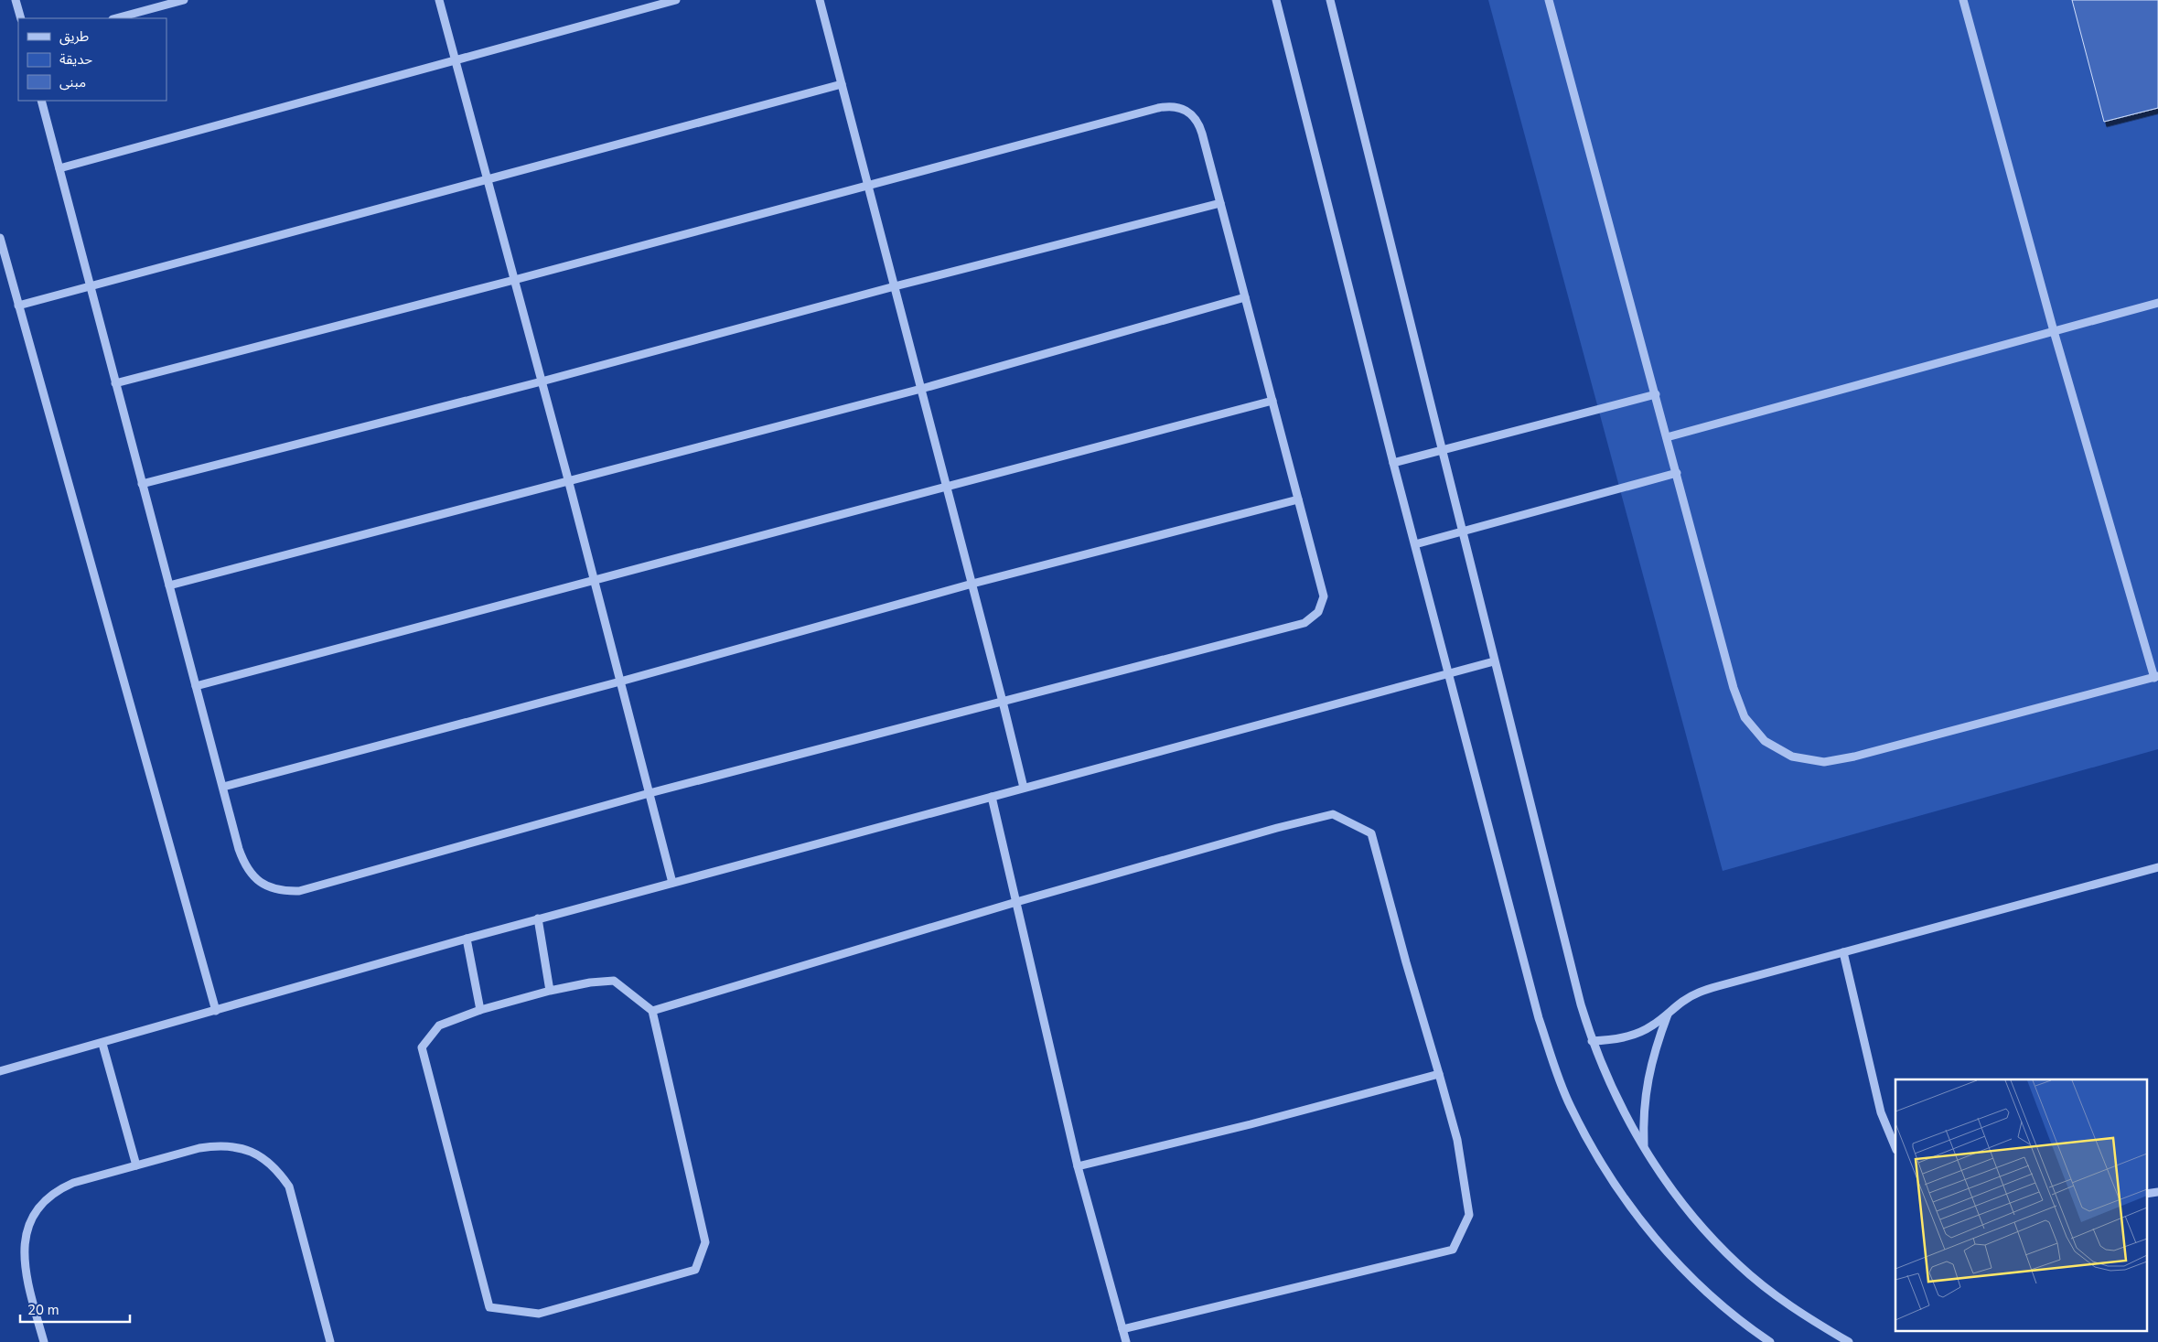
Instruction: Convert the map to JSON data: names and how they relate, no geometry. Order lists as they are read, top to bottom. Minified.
{"legend":["طريق","حديقة","مبنى"],"scale_bar":"20 m"}
